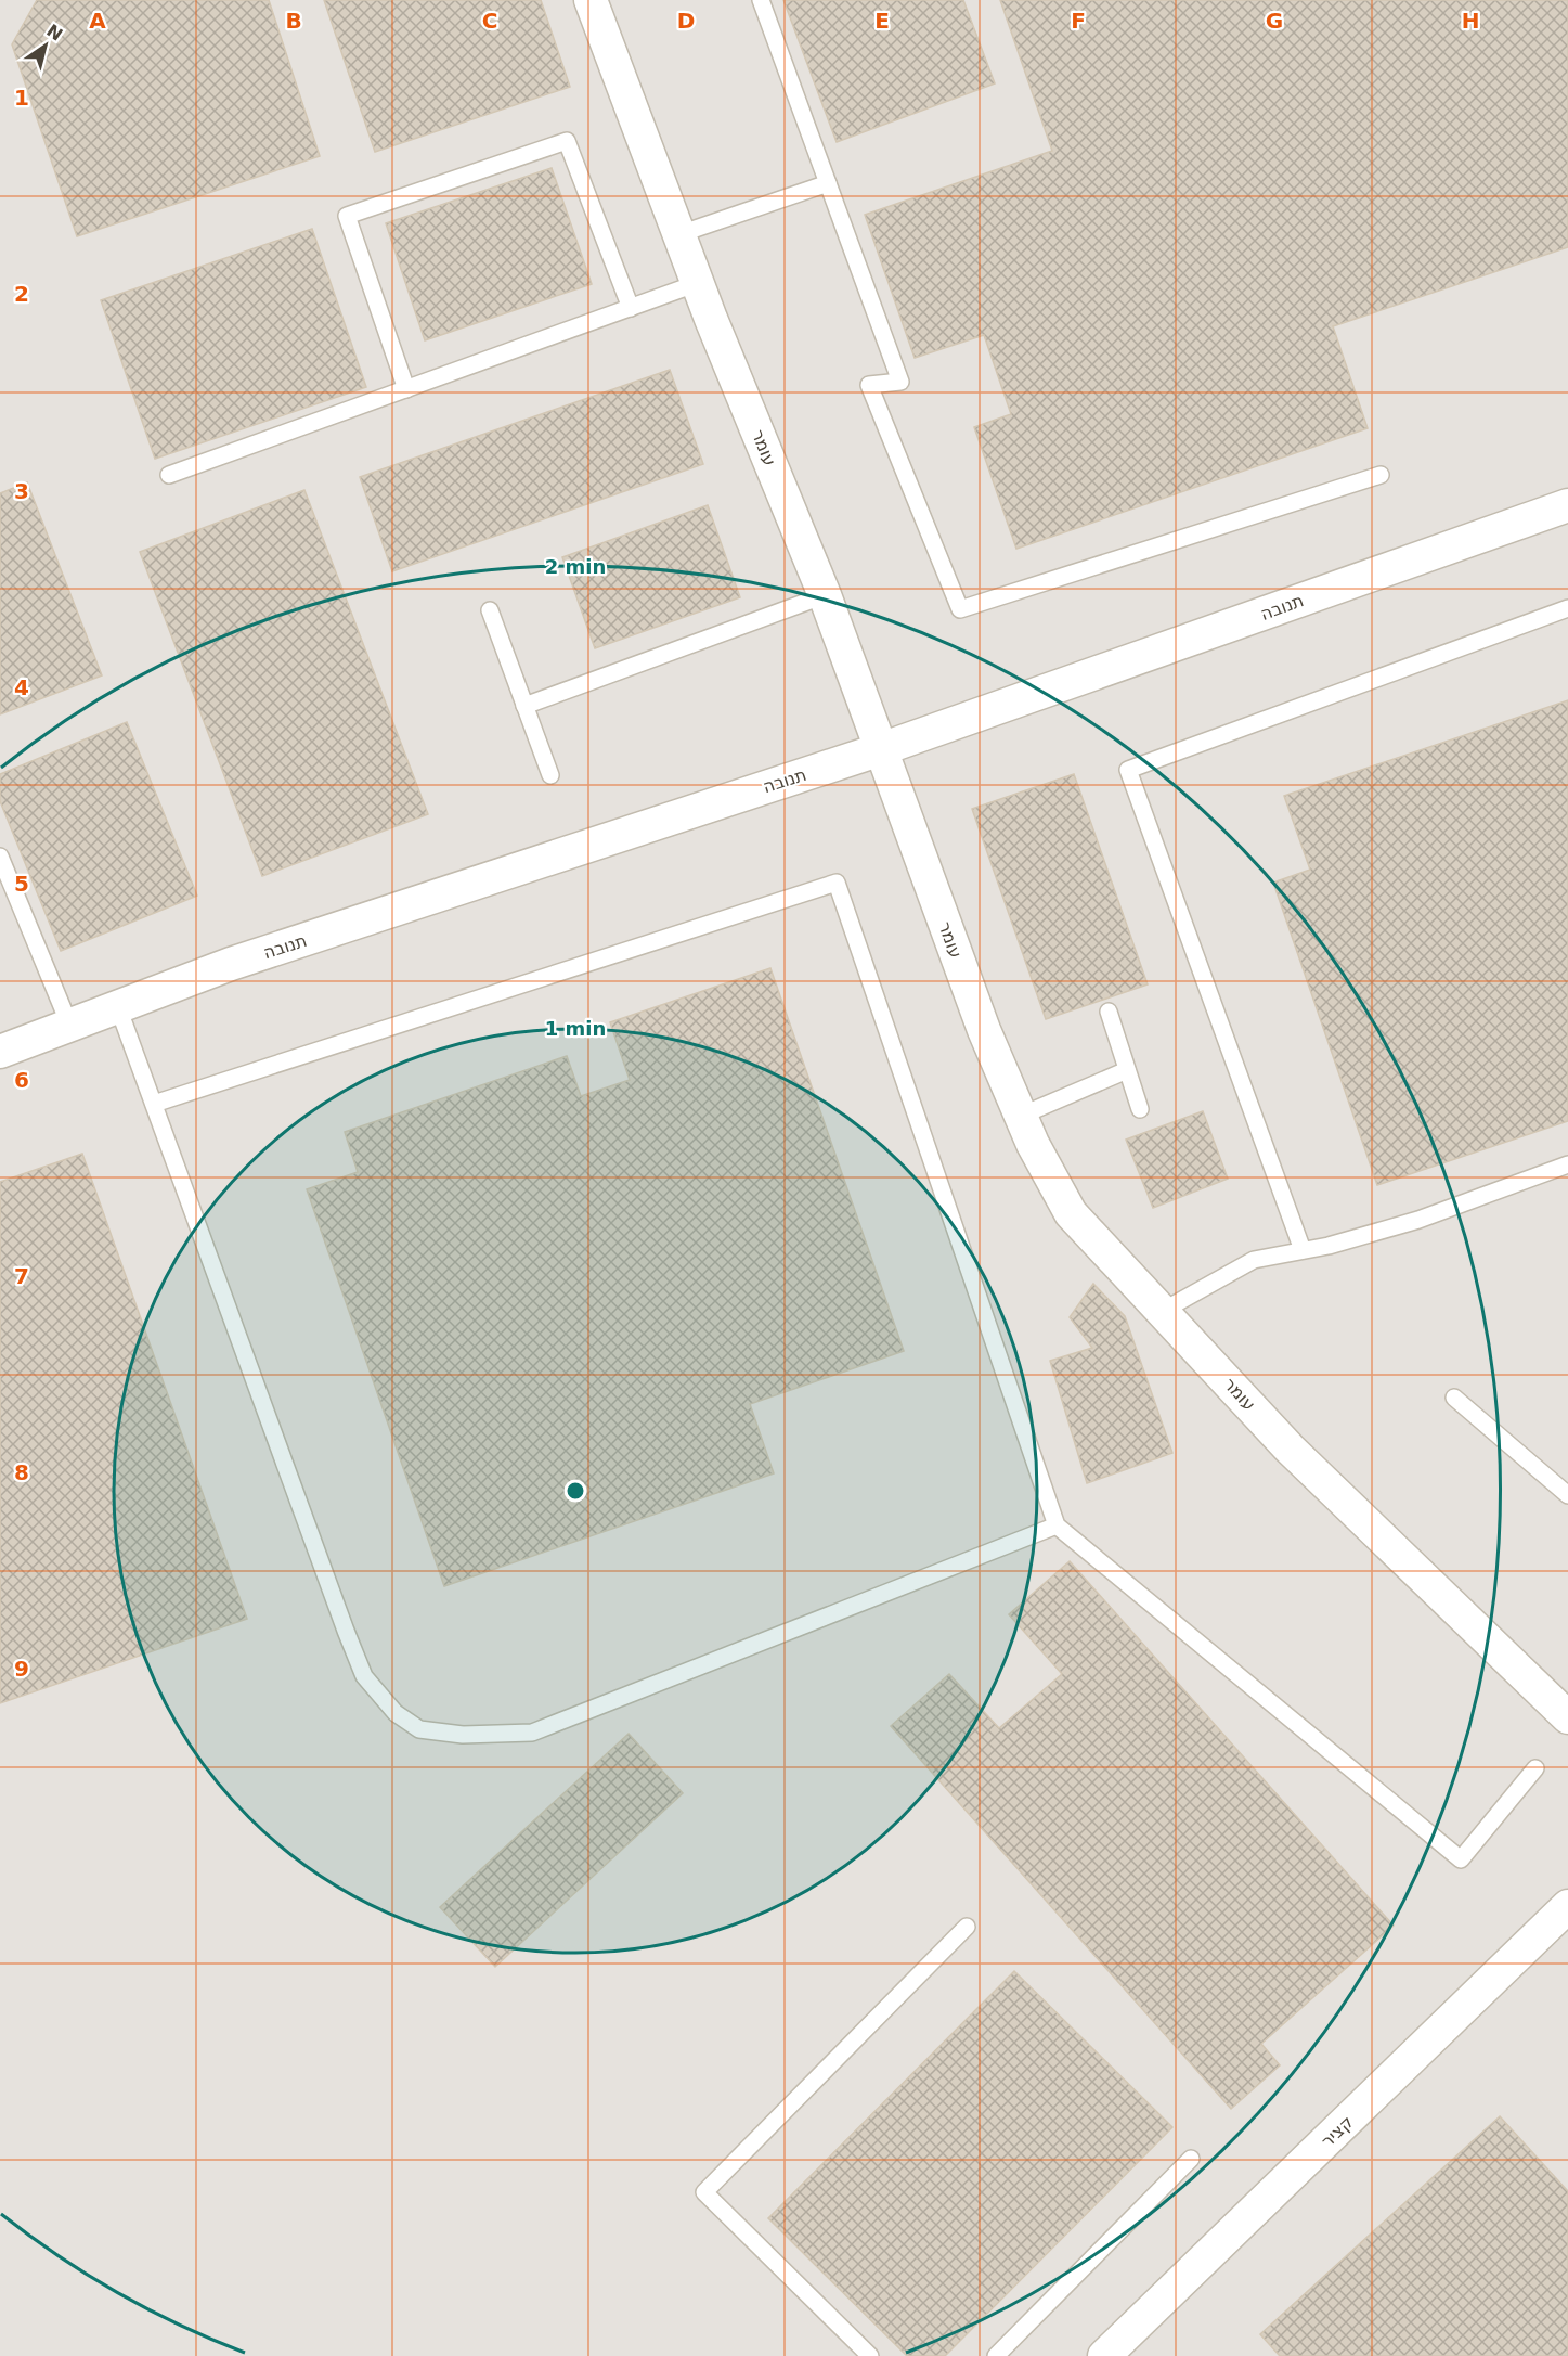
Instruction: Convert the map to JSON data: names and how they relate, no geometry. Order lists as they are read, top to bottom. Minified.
{"streets":{"street":["עומר","תנובה","קציר"]},"crossings":[["עומר","תנובה"]],"north":"top right","grid":{"columns":["A","B","C","D","E","F","G","H"],"rows":["1","2","3","4","5","6","7","8","9"]},"rings":["2 min","1 min"]}
